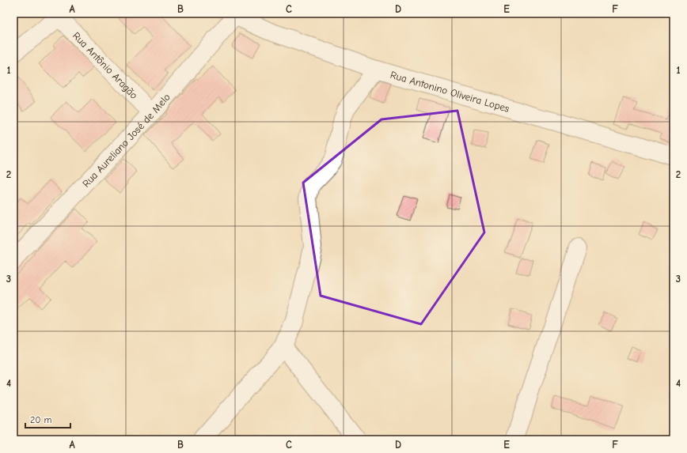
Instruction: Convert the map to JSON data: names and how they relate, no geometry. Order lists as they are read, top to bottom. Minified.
{"streets":{"street":["Rua Antônio Aragão","Rua Antonino Oliveira Lopes","Rua Aureliano José de Melo"]},"crossings":[["Rua Antônio Aragão","Rua Aureliano José de Melo"],["Rua Antonino Oliveira Lopes","Rua Aureliano José de Melo"]],"scale_bar":"20 m","grid":{"columns":["A","B","C","D","E","F"],"rows":["1","2","3","4"]}}
